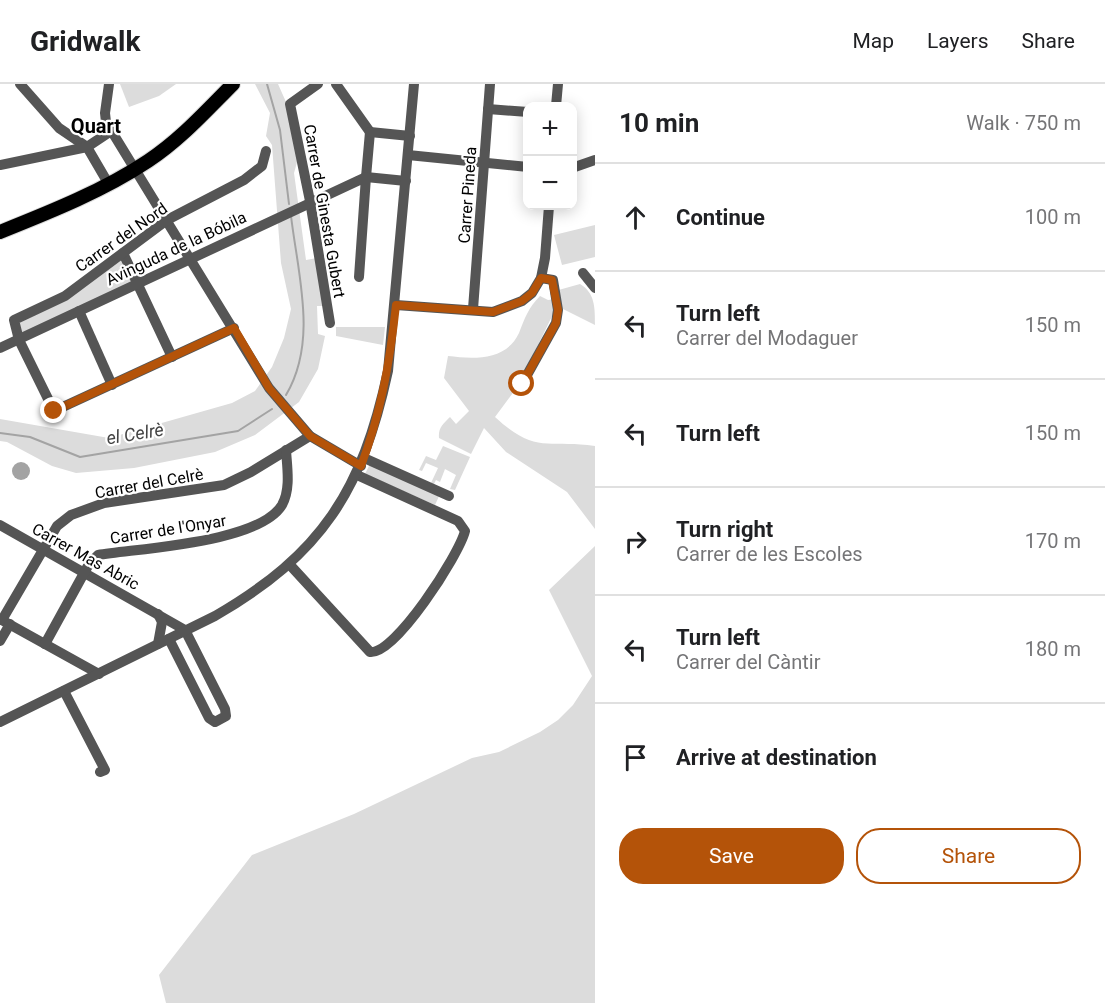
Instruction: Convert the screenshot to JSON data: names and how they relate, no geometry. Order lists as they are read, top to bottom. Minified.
{"streets":{"street":["Carrer Pineda","Carrer de Ginesta Gubert","Carrer del Nord","Avinguda de la Bóbila","Carrer del Celrè","Carrer de l'Onyar","Carrer Mas Abric"]},"crossings":[["Carrer de Ginesta Gubert","Avinguda de la Bóbila"],["Carrer del Nord","Avinguda de la Bóbila"],["Carrer del Celrè","Carrer de l'Onyar"],["Carrer del Celrè","Carrer Mas Abric"],["Carrer de l'Onyar","Carrer Mas Abric"]],"districts":["Quart"],"water":["el Celrè"],"page":{"header":"Gridwalk","nav":["Map","Layers","Share"],"heading":["10 min","Walk · 750 m"],"map_buttons":["+","−"],"list":[["Continue","100 m"],["Turn left","Carrer del Modaguer","150 m"],["Turn left","150 m"],["Turn right","Carrer de les Escoles","170 m"],["Turn left","Carrer del Càntir","180 m"],"Arrive at destination"],"buttons":["Save","Share"]}}
